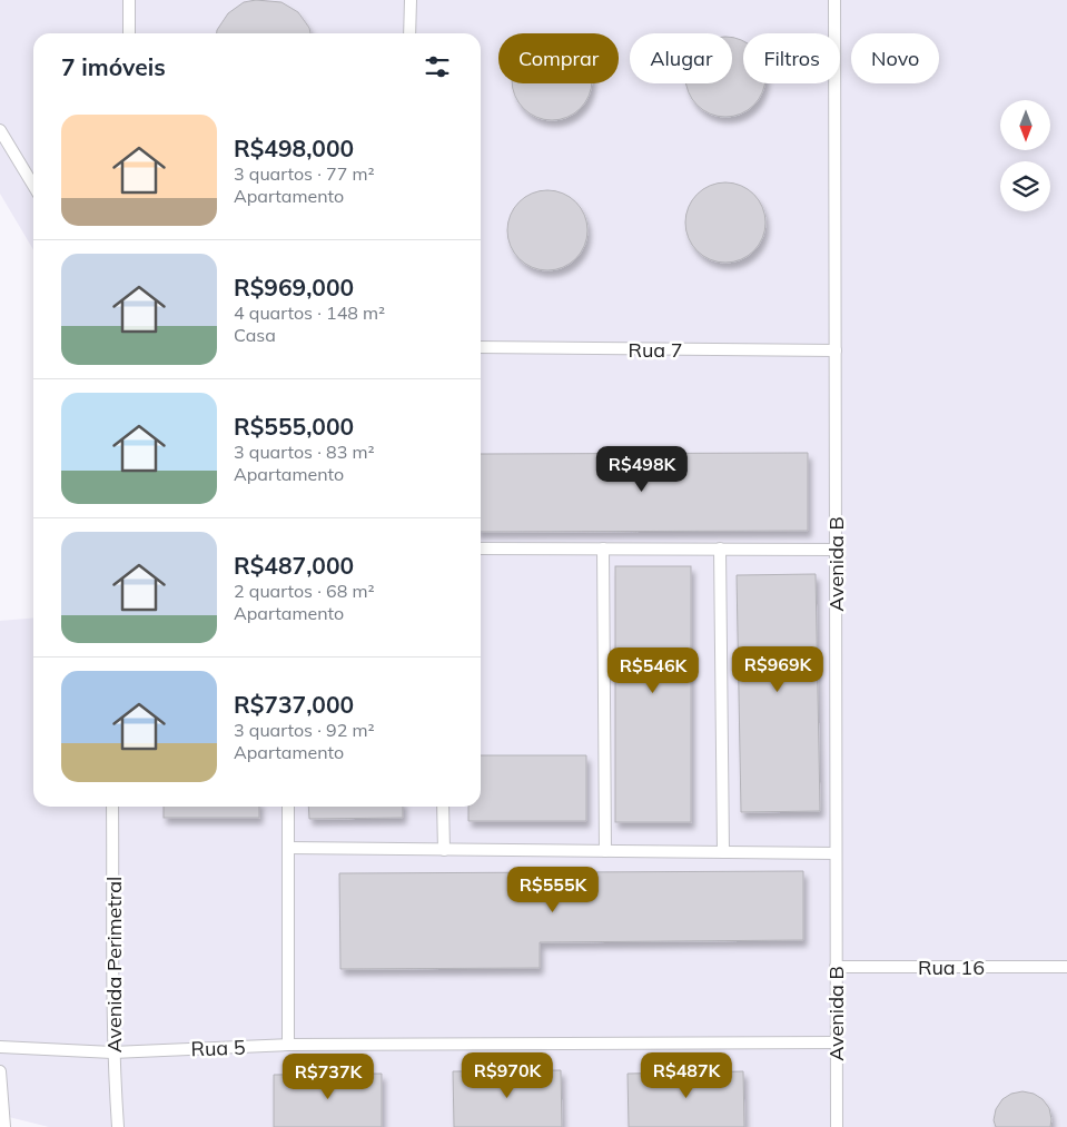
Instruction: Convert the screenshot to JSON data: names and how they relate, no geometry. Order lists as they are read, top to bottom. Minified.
{"streets":{"lane":["Rua 7","Avenida B","Avenida Perimetral","Rua 16","Rua 5"]},"crossings":[["Rua 7","Avenida B"],["Avenida B","Rua 16"],["Avenida B","Rua 5"],["Avenida Perimetral","Rua 5"]],"north":"bottom","page":{"chip":["Comprar","Alugar","Filtros","Novo"],"heading":"7 imóveis","list":[{"name":"R$498,000","note":"3 quartos · 77 m² · Apartamento"},{"name":"R$969,000","note":"4 quartos · 148 m² · Casa"},{"name":"R$555,000","note":"3 quartos · 83 m² · Apartamento"},{"name":"R$487,000","note":"2 quartos · 68 m² · Apartamento"},{"name":"R$737,000","note":"3 quartos · 92 m² · Apartamento"}],"price":["R$498K","R$969K","R$546K","R$555K","R$970K","R$487K","R$737K"]}}
